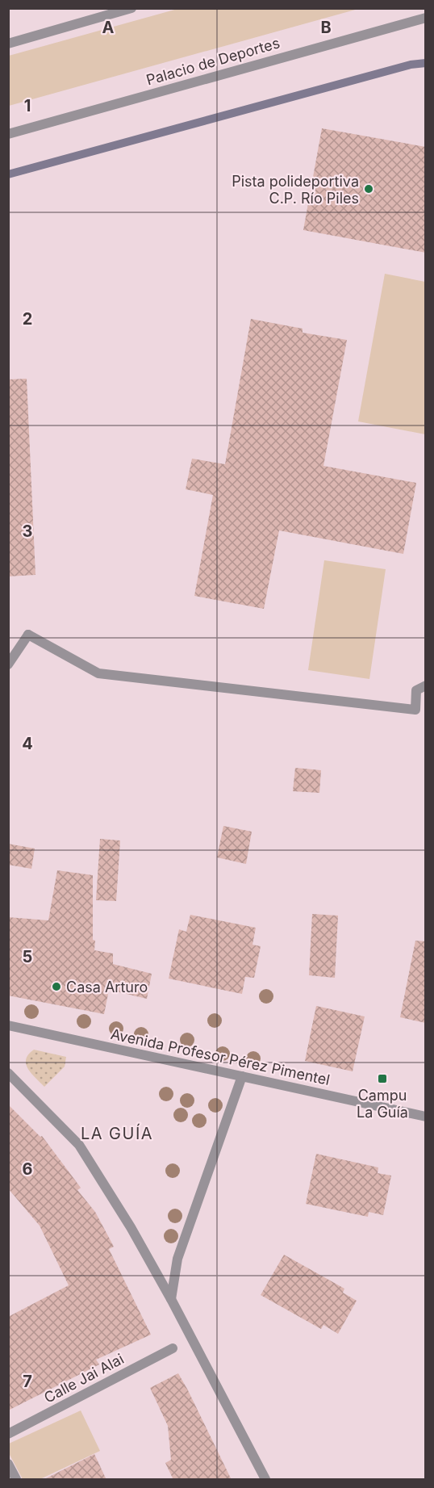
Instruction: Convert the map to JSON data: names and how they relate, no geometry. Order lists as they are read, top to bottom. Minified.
{"streets":{"street":["Palacio de Deportes","Avenida Profesor Pérez Pimentel","Calle Jai Alai"]},"districts":["LA GUÍA"],"places":{"other":["Pista polideportiva C.P. Río Piles","Casa Arturo"],"transit":["Campu La Guía"]},"grid":{"columns":["A","B"],"rows":["1","2","3","4","5","6","7"]}}
